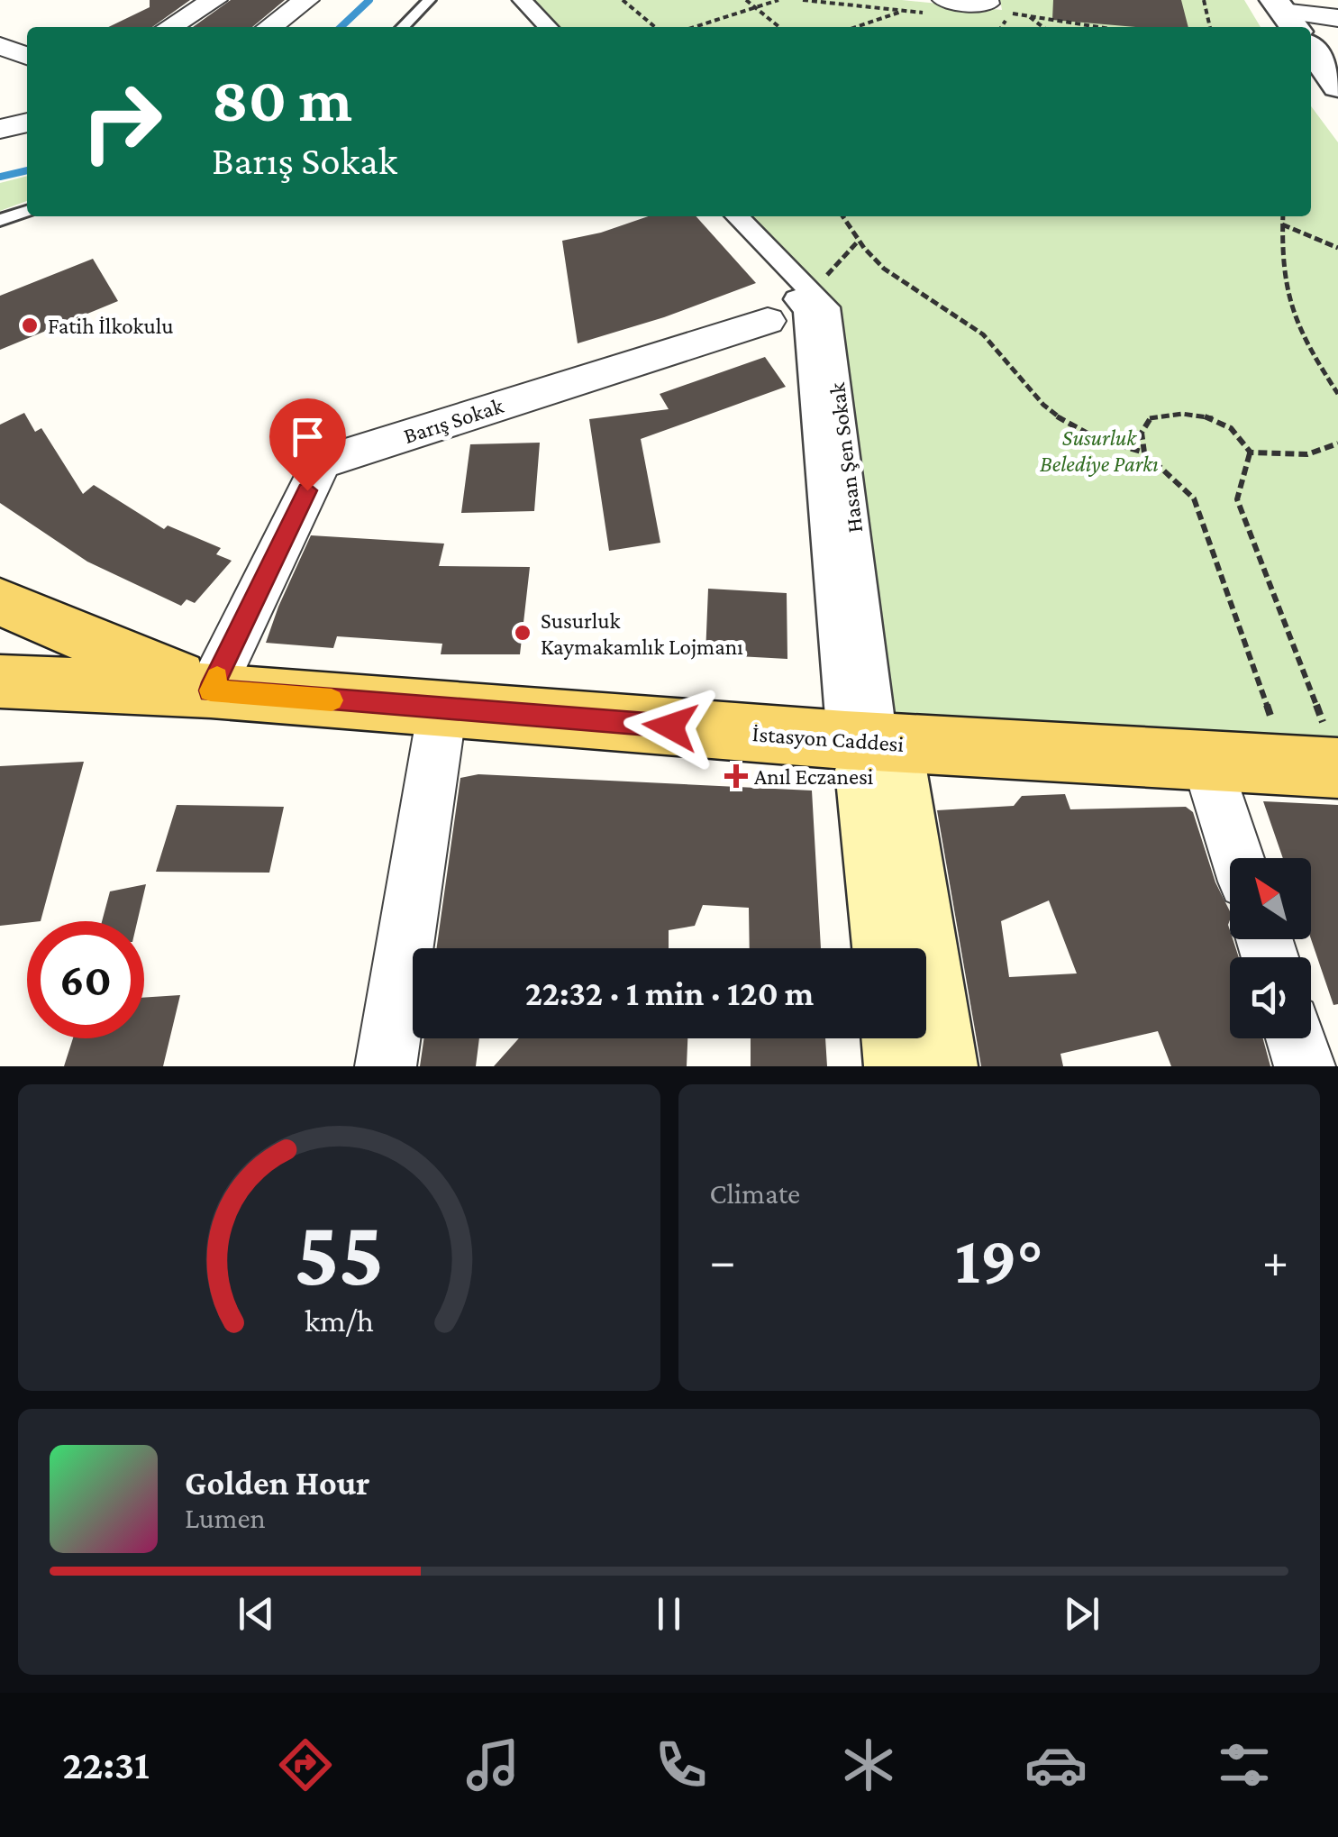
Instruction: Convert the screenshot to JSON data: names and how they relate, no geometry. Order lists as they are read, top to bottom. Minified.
{"streets":{"main road":["İstasyon Caddesi"],"street":["Barış Sokak","Hasan Şen Sokak"]},"crossings":[["Barış Sokak","Hasan Şen Sokak"],["Barış Sokak","İstasyon Caddesi"],["Hasan Şen Sokak","İstasyon Caddesi"]],"parks":["Susurluk Belediye Parkı"],"places":{"other":["Fatih İlkokulu","Susurluk Kaymakamlık Lojmanı"],"health":["Anıl Eczanesi"]},"north":"top left","page":{"turn":["80 m","Barış Sokak"],"limit":"60","trip":"22:32 · 1 min · 120 m","tile":"Climate","heat":["−","19°","+"],"song":["Golden Hour","Lumen"],"tabs":"22:31","gauge":["55","km/h"]}}
